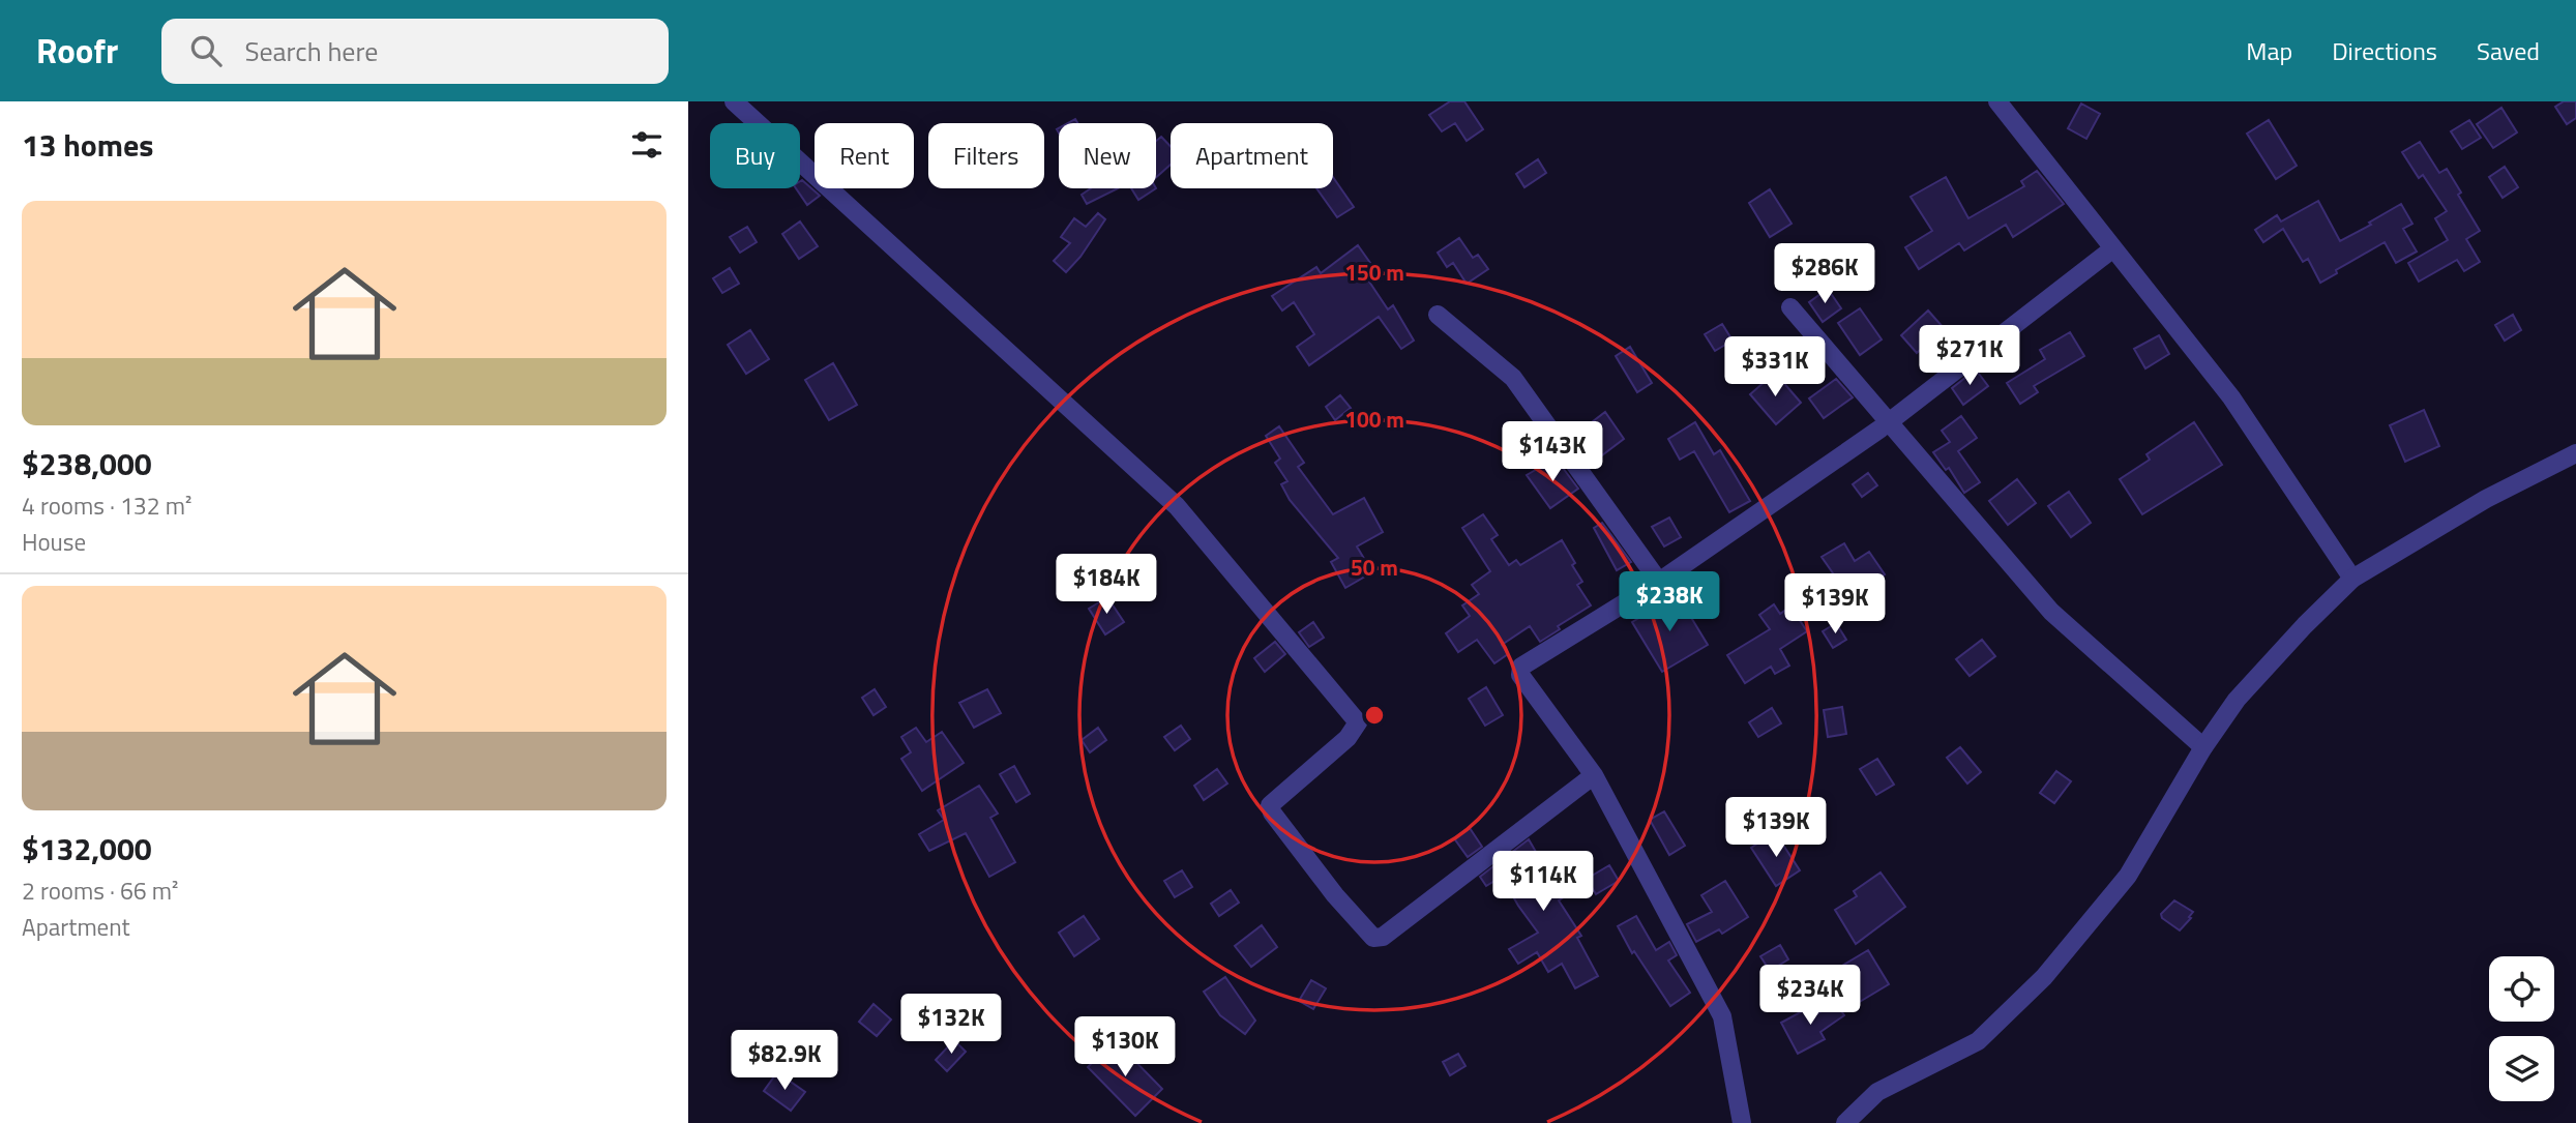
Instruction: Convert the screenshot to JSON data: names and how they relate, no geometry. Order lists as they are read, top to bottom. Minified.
{"page":{"header":"Roofr","search":"Search here","nav":["Map","Directions","Saved"],"heading":"13 homes","chip":["Buy","Rent","Filters","New","Apartment"],"list":[{"name":"$238,000","note":"4 rooms · 132 m² · House"},{"name":"$132,000","note":"2 rooms · 66 m² · Apartment"}],"price":["$286K","$271K","$331K","$143K","$184K","$238K","$139K","$139K","$114K","$234K","$132K","$130K","$82.9K"]},"rings":["150 m","100 m","50 m"]}
